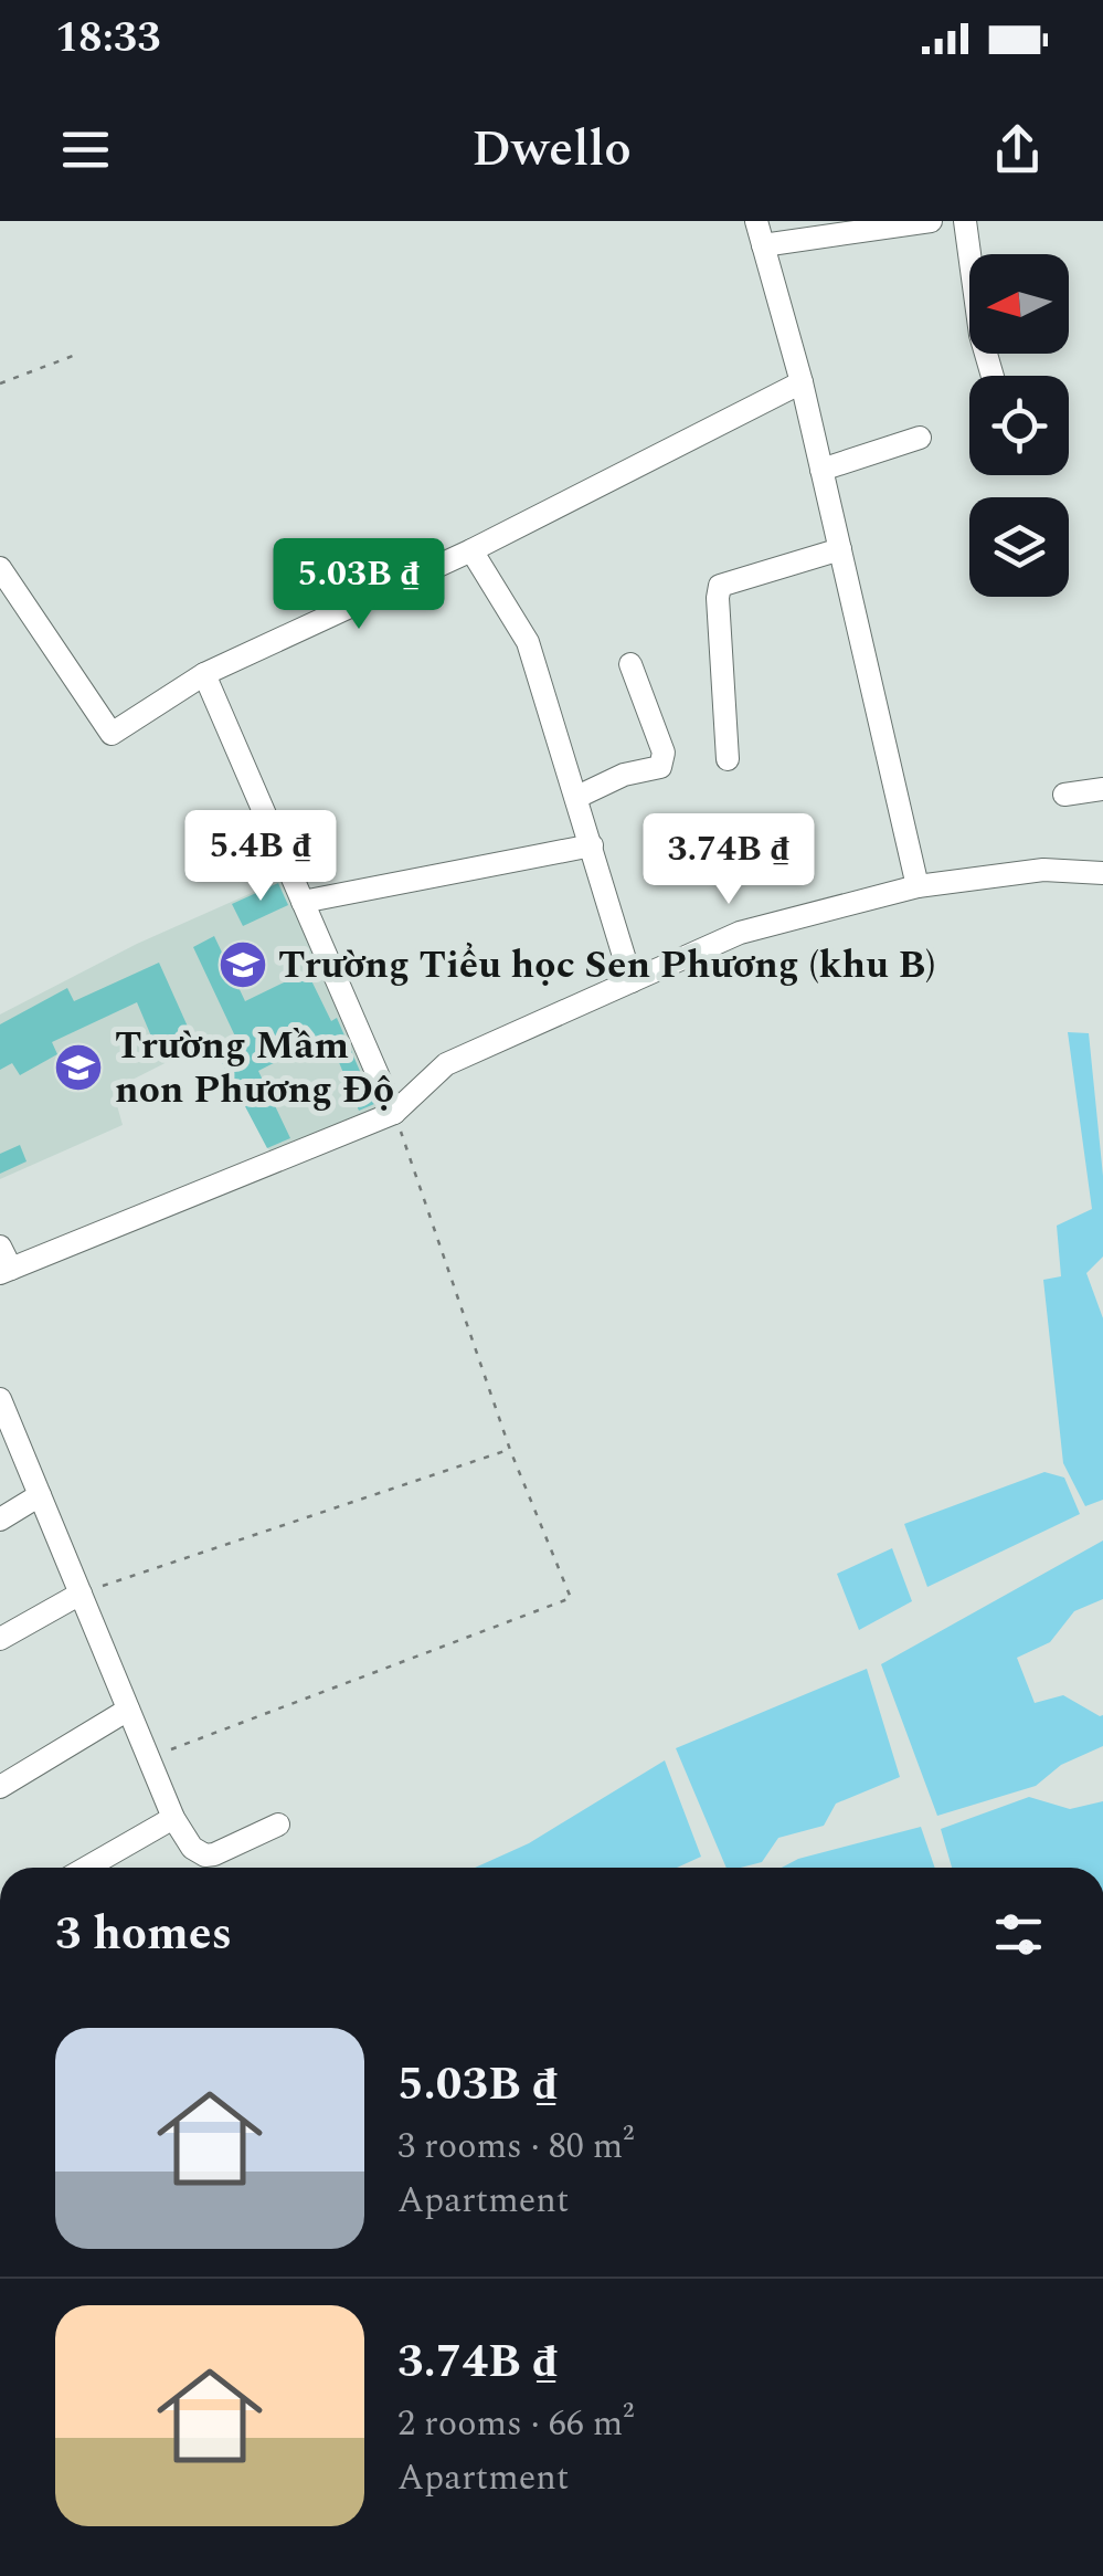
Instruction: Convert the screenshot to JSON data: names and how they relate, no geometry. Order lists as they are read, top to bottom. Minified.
{"places":{"school or university":["Trường Tiểu học Sen Phương (khu B)","Trường Mầm non Phương Độ"]},"north":"left","page":{"status":"18:33","header":"Dwello","price":["5.03B ₫","5.4B ₫","3.74B ₫"],"heading":"3 homes","list":[{"name":"5.03B ₫","note":"3 rooms · 80 m² · Apartment"},{"name":"3.74B ₫","note":"2 rooms · 66 m² · Apartment"}]}}
